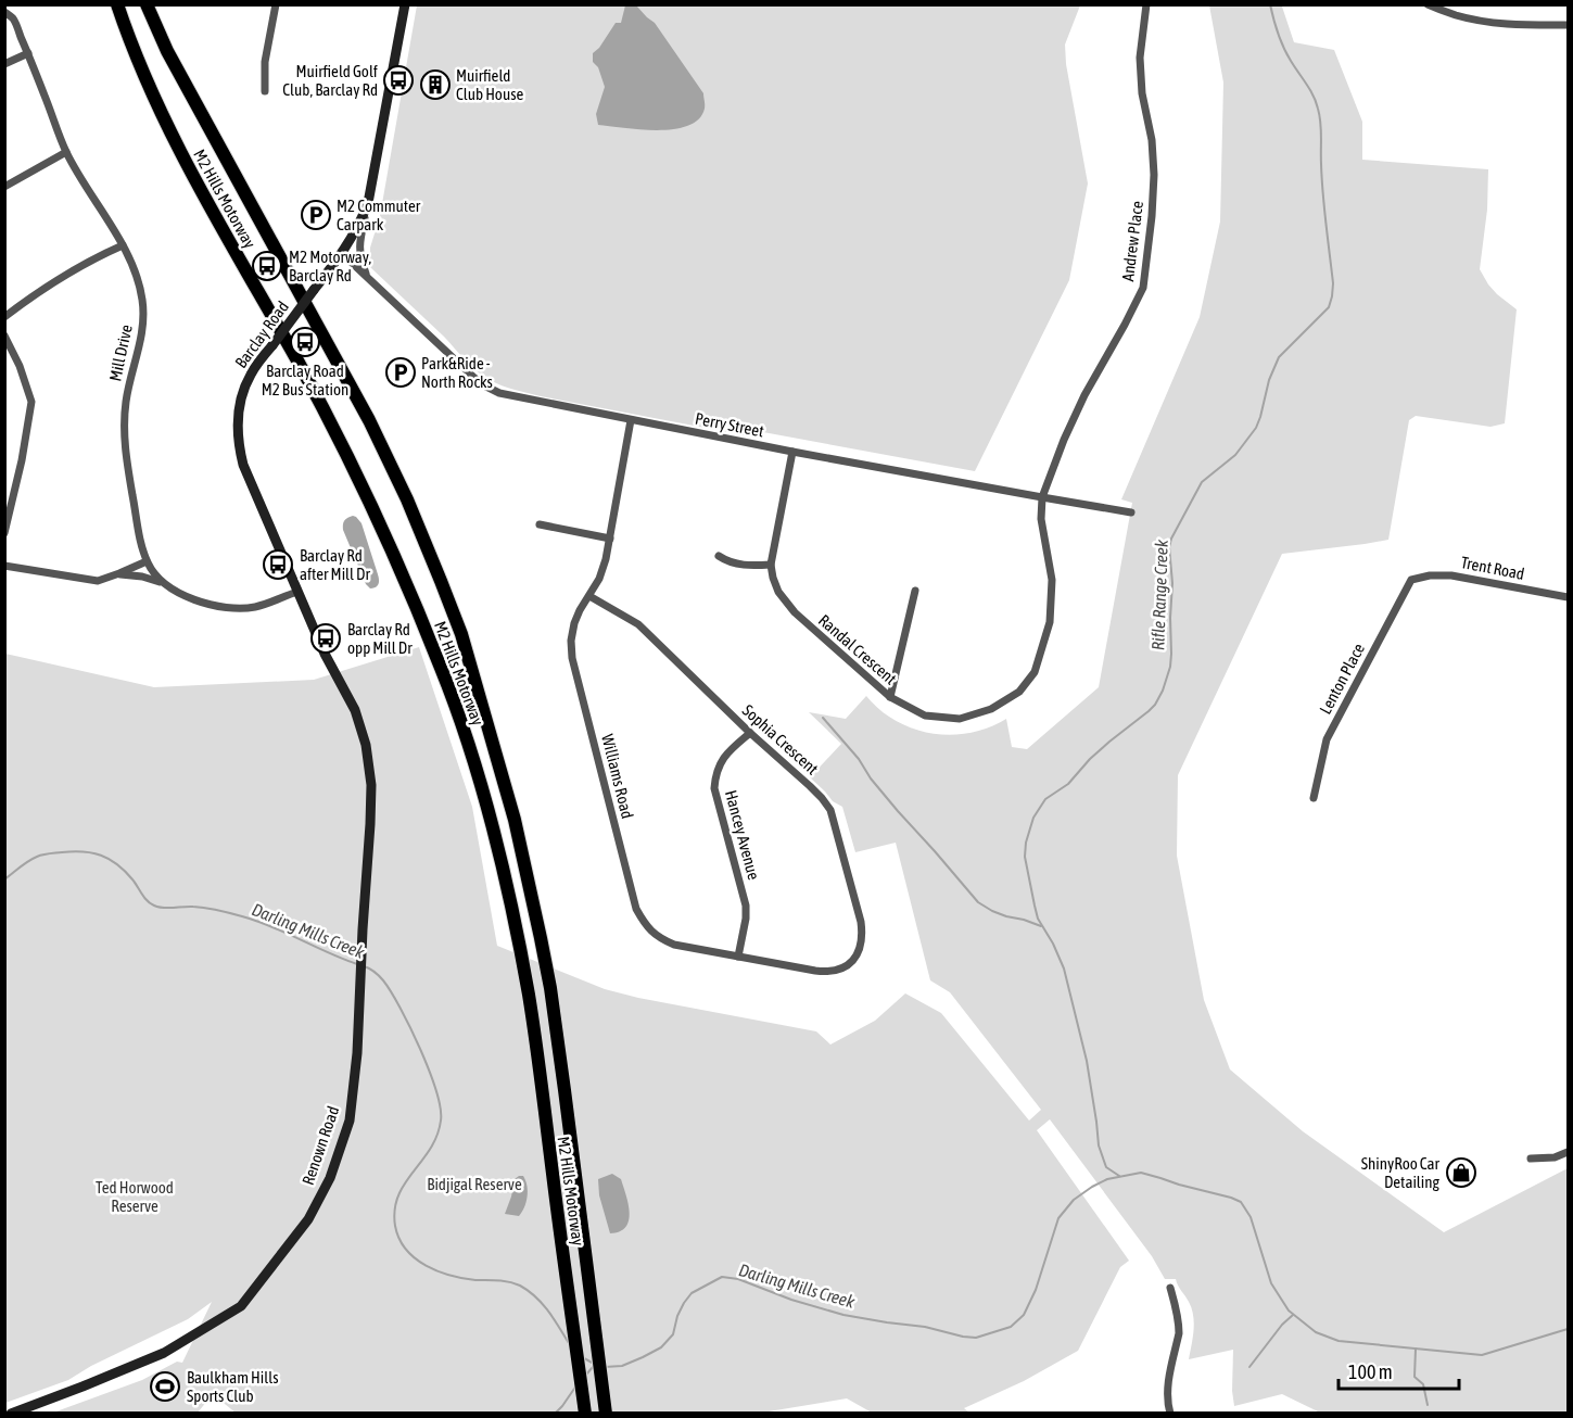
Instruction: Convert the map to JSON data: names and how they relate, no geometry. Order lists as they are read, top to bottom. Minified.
{"streets":{"highway":["M2 Hills Motorway"],"main road":["Barclay Road","Renown Road"],"street":["Andrew Place","Mill Drive","Perry Street","Trent Road","Randal Crescent","Lenton Place","Sophia Crescent","Williams Road","Hancey Avenue"]},"crossings":[["Andrew Place","Perry Street"],["Andrew Place","Randal Crescent"],["Barclay Road","Mill Drive"],["Barclay Road","Perry Street"],["Barclay Road","Renown Road"],["Perry Street","Randal Crescent"],["Perry Street","Williams Road"],["Trent Road","Lenton Place"],["Sophia Crescent","Williams Road"],["Sophia Crescent","Hancey Avenue"],["Williams Road","Hancey Avenue"]],"water":["Rifle Range Creek","Darling Mills Creek"],"parks":["Bidjigal Reserve","Ted Horwood Reserve"],"places":{"bus stop":["Muirfield Golf Club, Barclay Rd","M2 Motorway, Barclay Rd","Barclay Road M2 Bus Station","Barclay Rd after Mill Dr","Barclay Rd opp Mill Dr"],"building":["Muirfield Club House"],"parking":["M2 Commuter Carpark","Park&Ride - North Rocks"],"shop":["ShinyRoo Car Detailing"],"sports":["Baulkham Hills Sports Club"]},"scale_bar":"100 m"}
